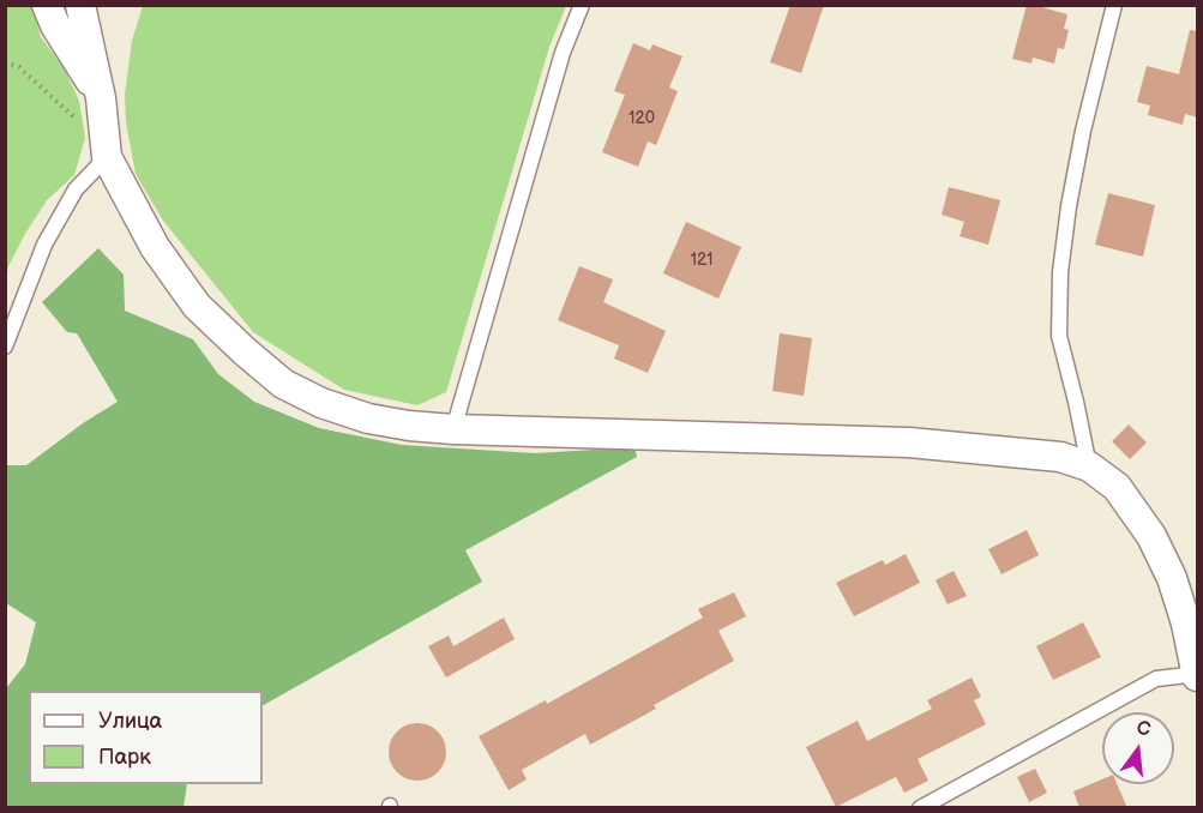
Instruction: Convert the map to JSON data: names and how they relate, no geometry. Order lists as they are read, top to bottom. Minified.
{"house_numbers":["120","121"],"legend":["Улица","Парк"],"north":"top"}
